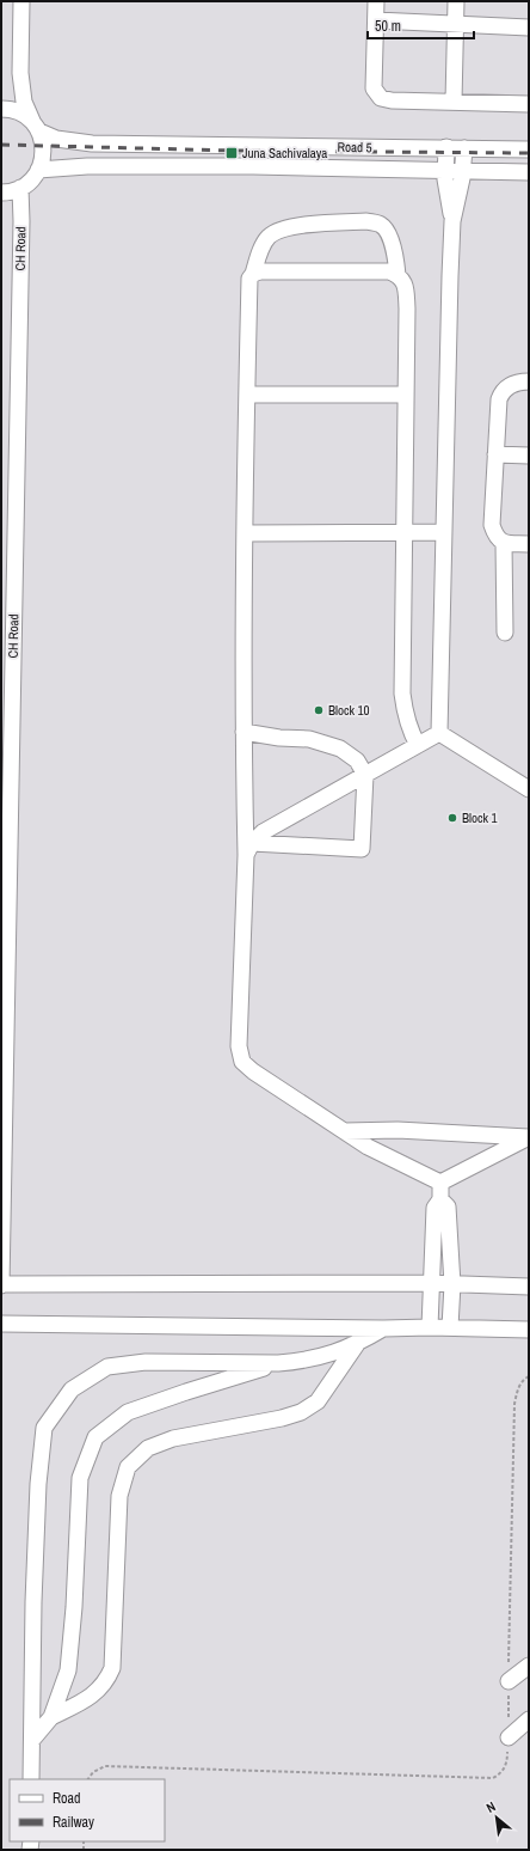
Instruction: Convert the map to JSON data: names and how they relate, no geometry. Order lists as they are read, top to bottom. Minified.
{"streets":{"street":["Road 5","CH Road"]},"places":{"transit":["Juna Sachivalaya"],"other":["Block 10","Block 1"]},"legend":["Road","Railway"],"scale_bar":"50 m","north":"top left"}
